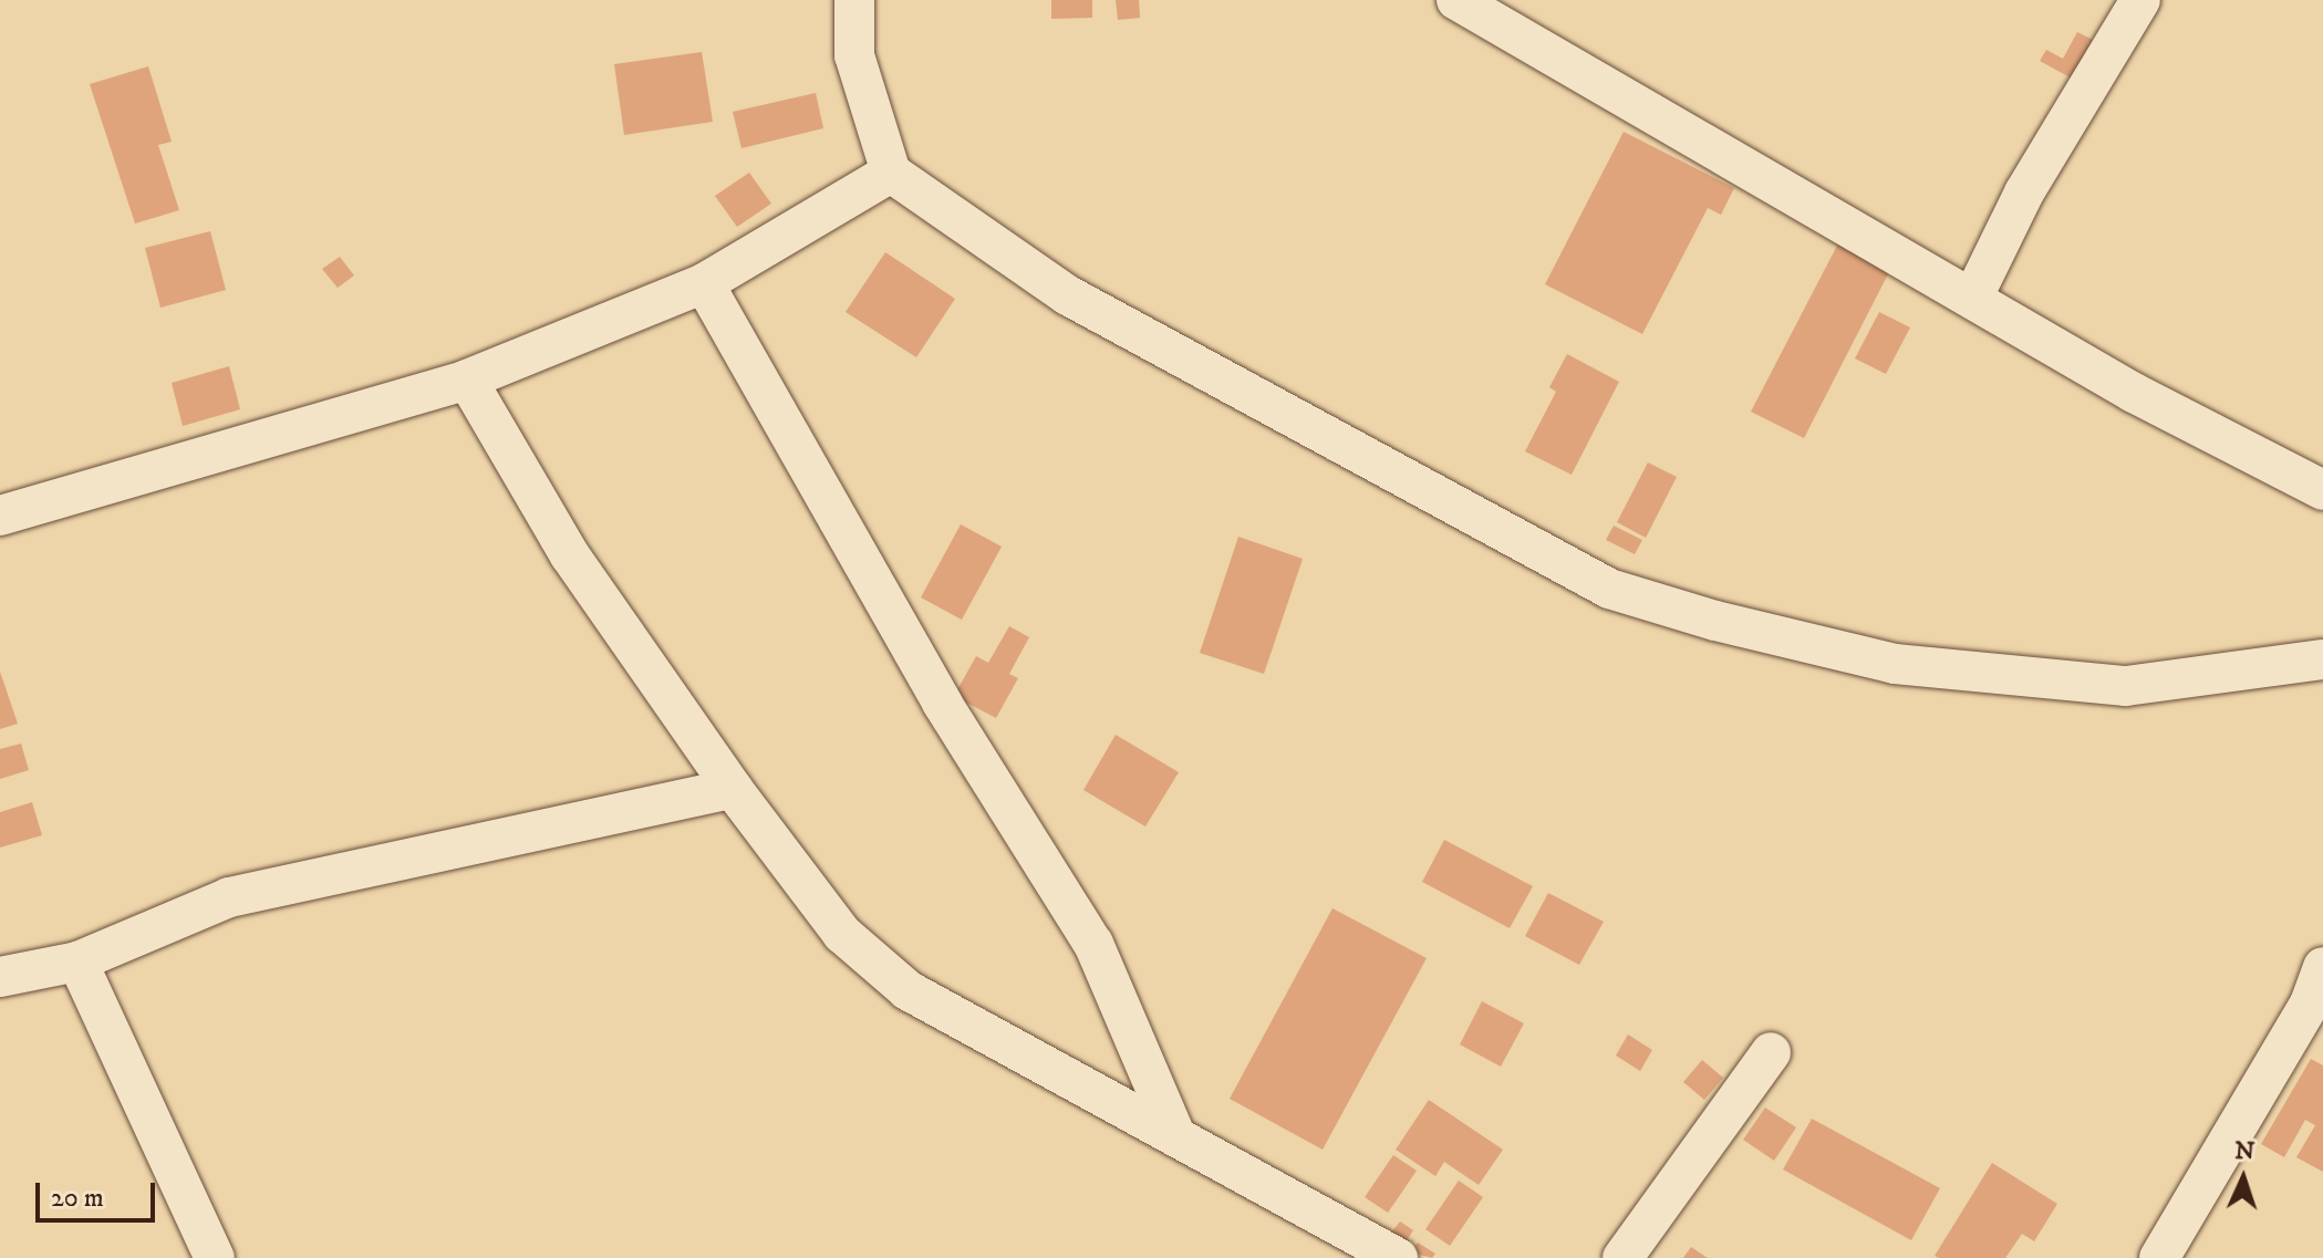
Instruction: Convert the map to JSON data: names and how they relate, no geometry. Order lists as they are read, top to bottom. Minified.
{"scale_bar":"20 m","north":"top"}
